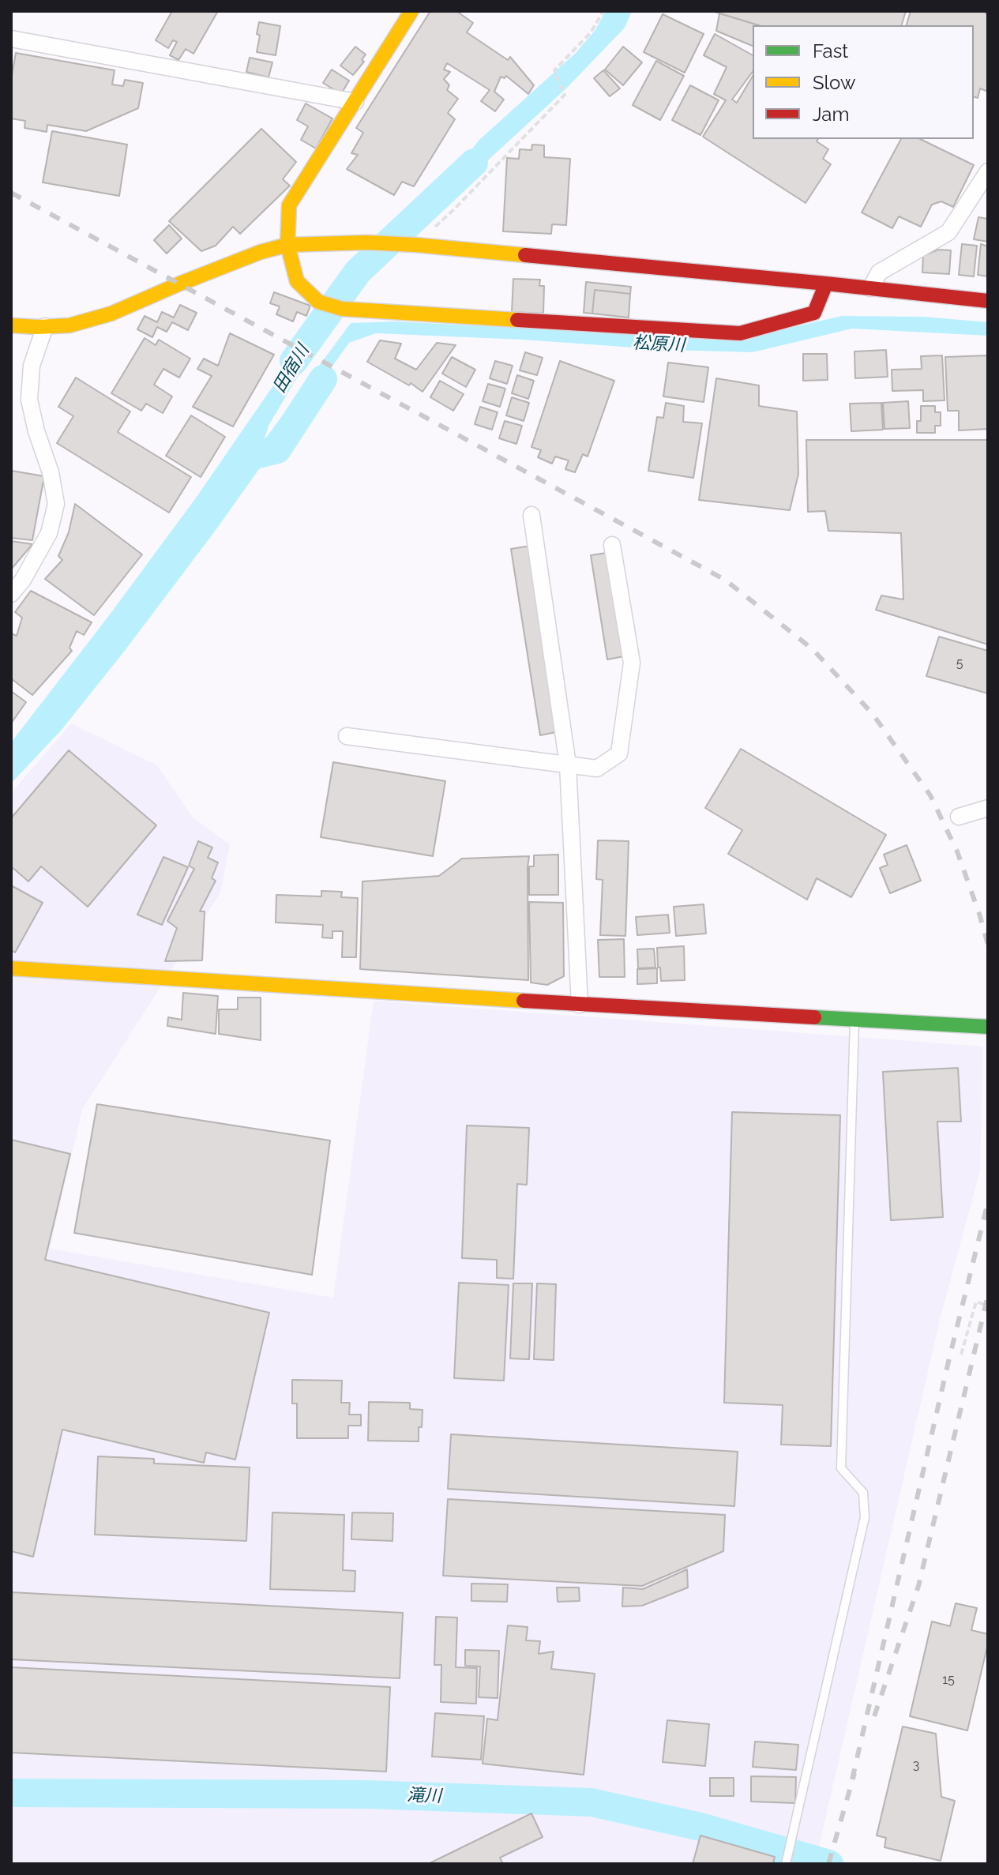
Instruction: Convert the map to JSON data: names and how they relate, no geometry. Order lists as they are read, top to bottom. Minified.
{"water":["松原川","田宿川","滝川"],"house_numbers":["5","15","3"],"legend":["Fast","Slow","Jam"]}
